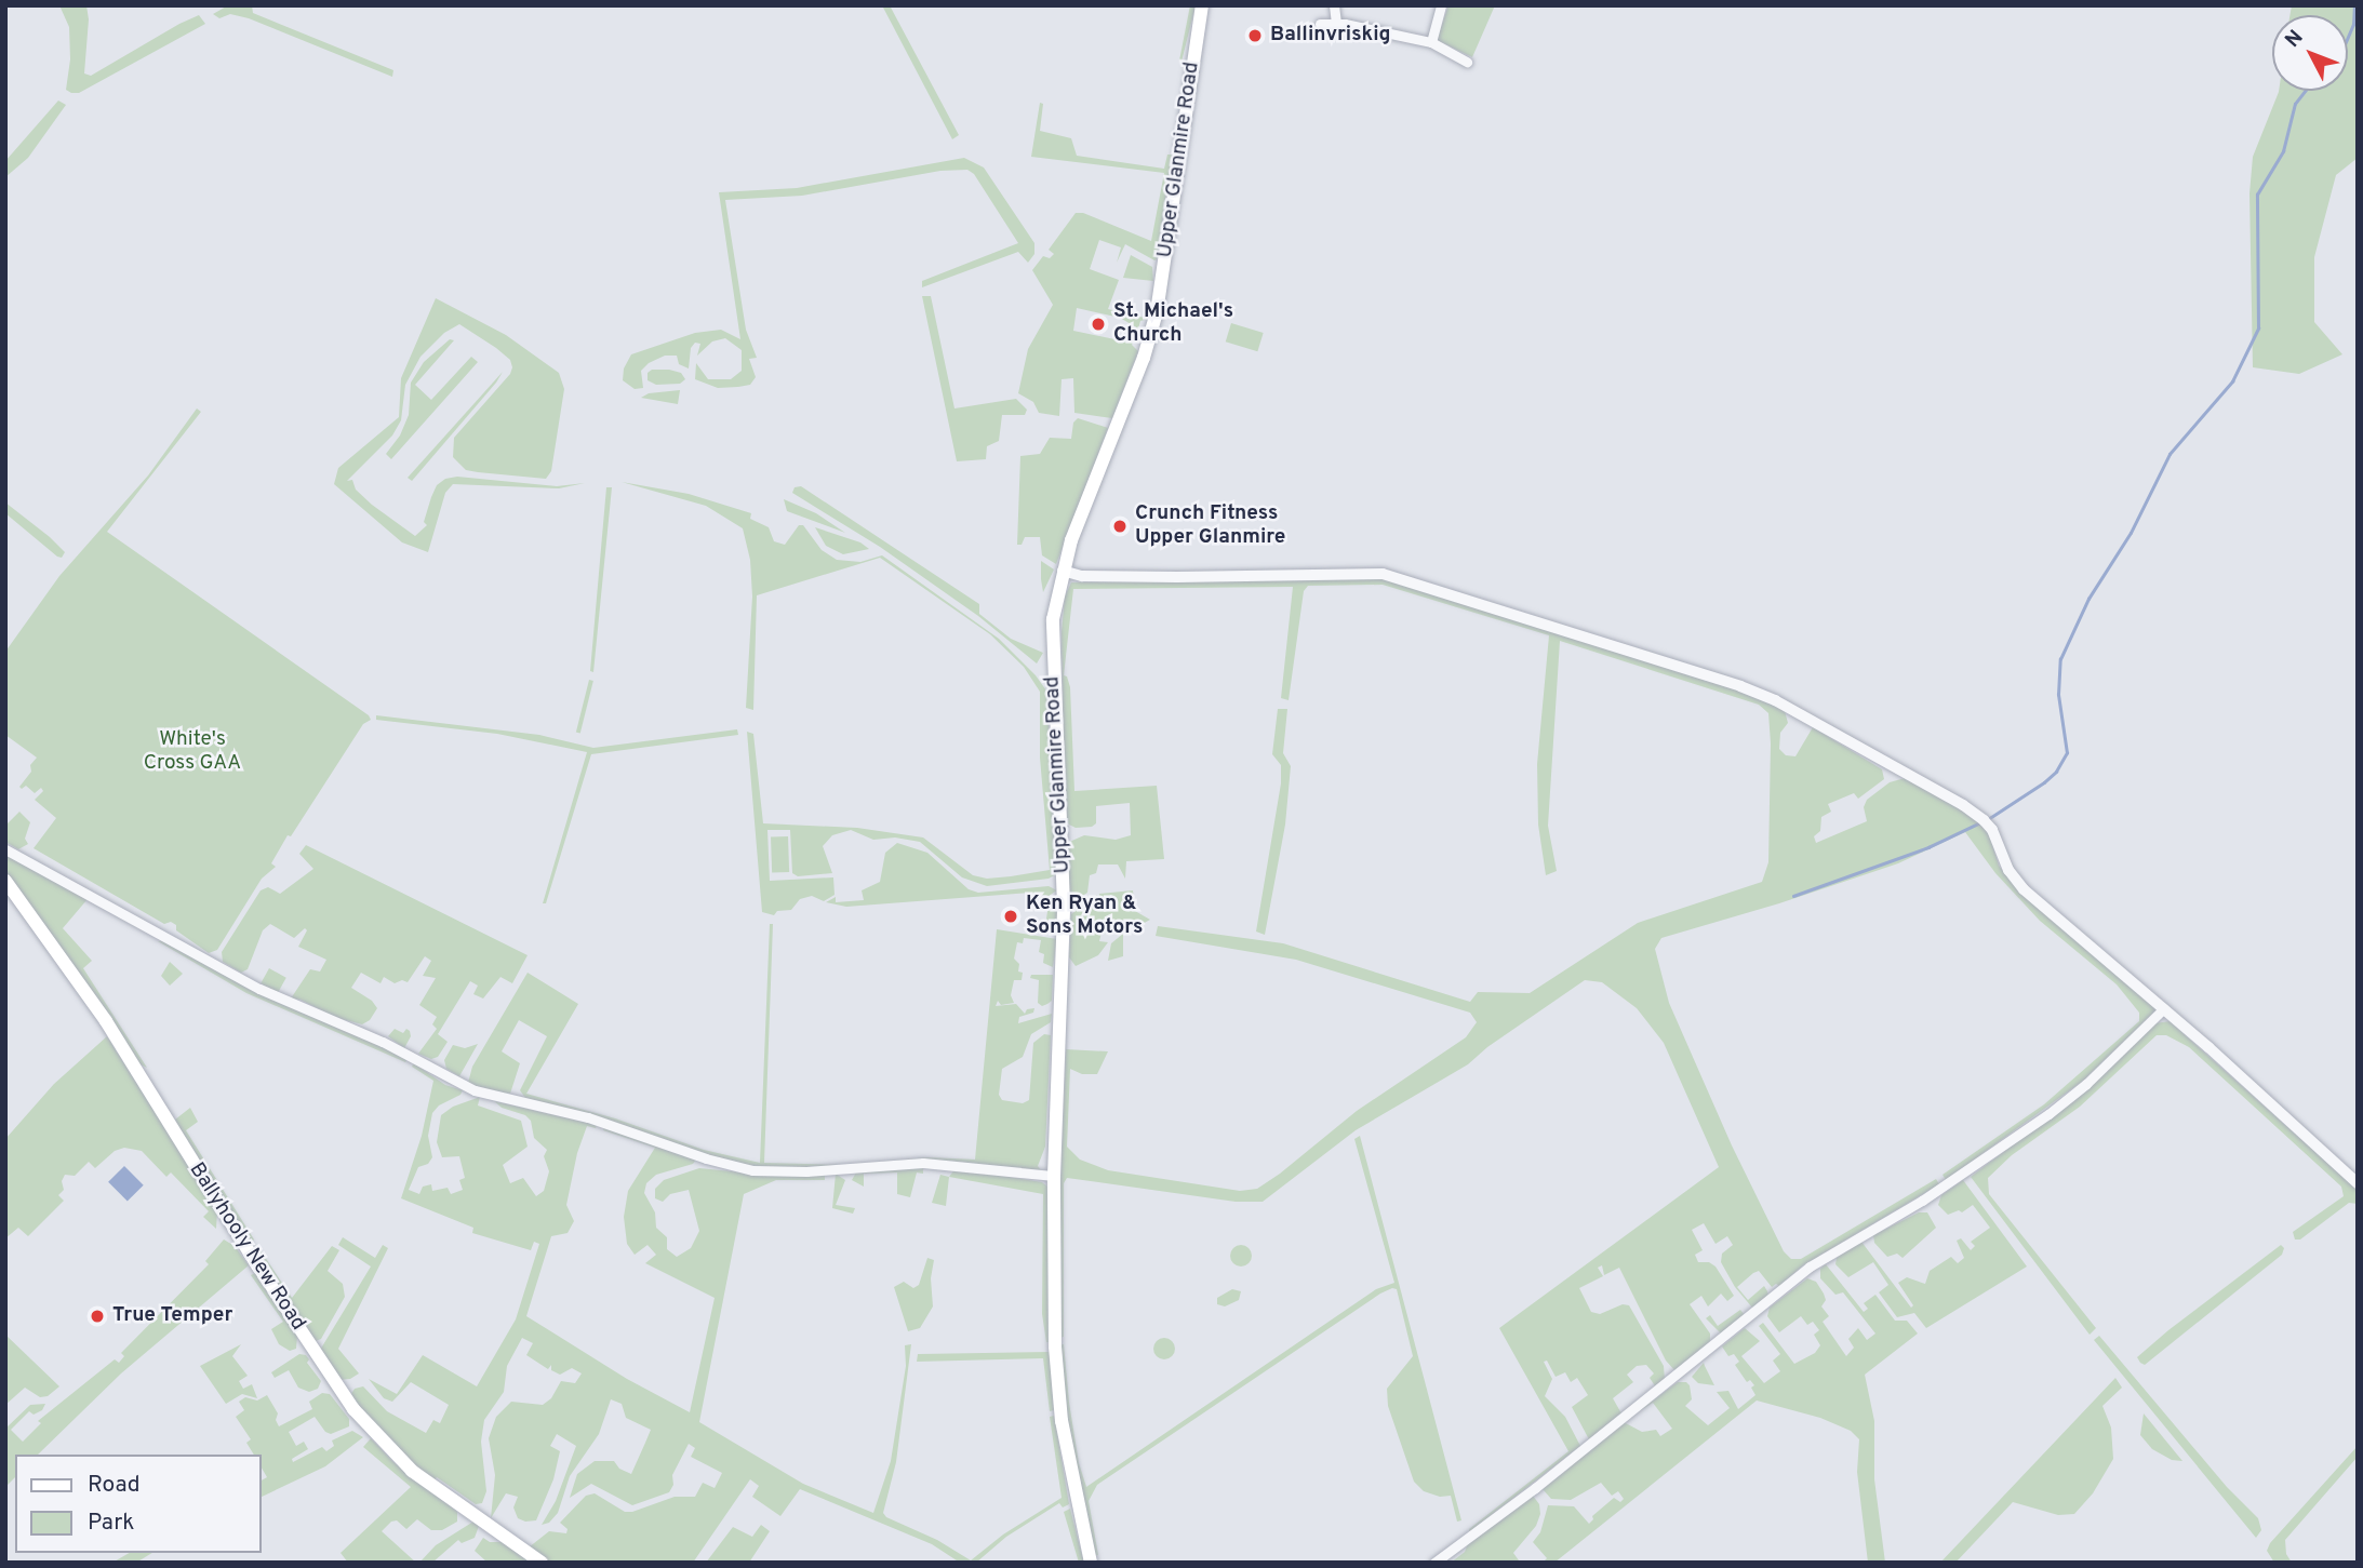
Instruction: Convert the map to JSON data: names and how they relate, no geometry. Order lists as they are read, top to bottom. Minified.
{"streets":{"main road":["Upper Glanmire Road","Ballyhooly New Road"]},"parks":["White's Cross GAA"],"places":["Ballinvriskig","St. Michael's Church","Crunch Fitness Upper Glanmire","Ken Ryan & Sons Motors","True Temper"],"legend":["Road","Park"],"north":"top left"}
